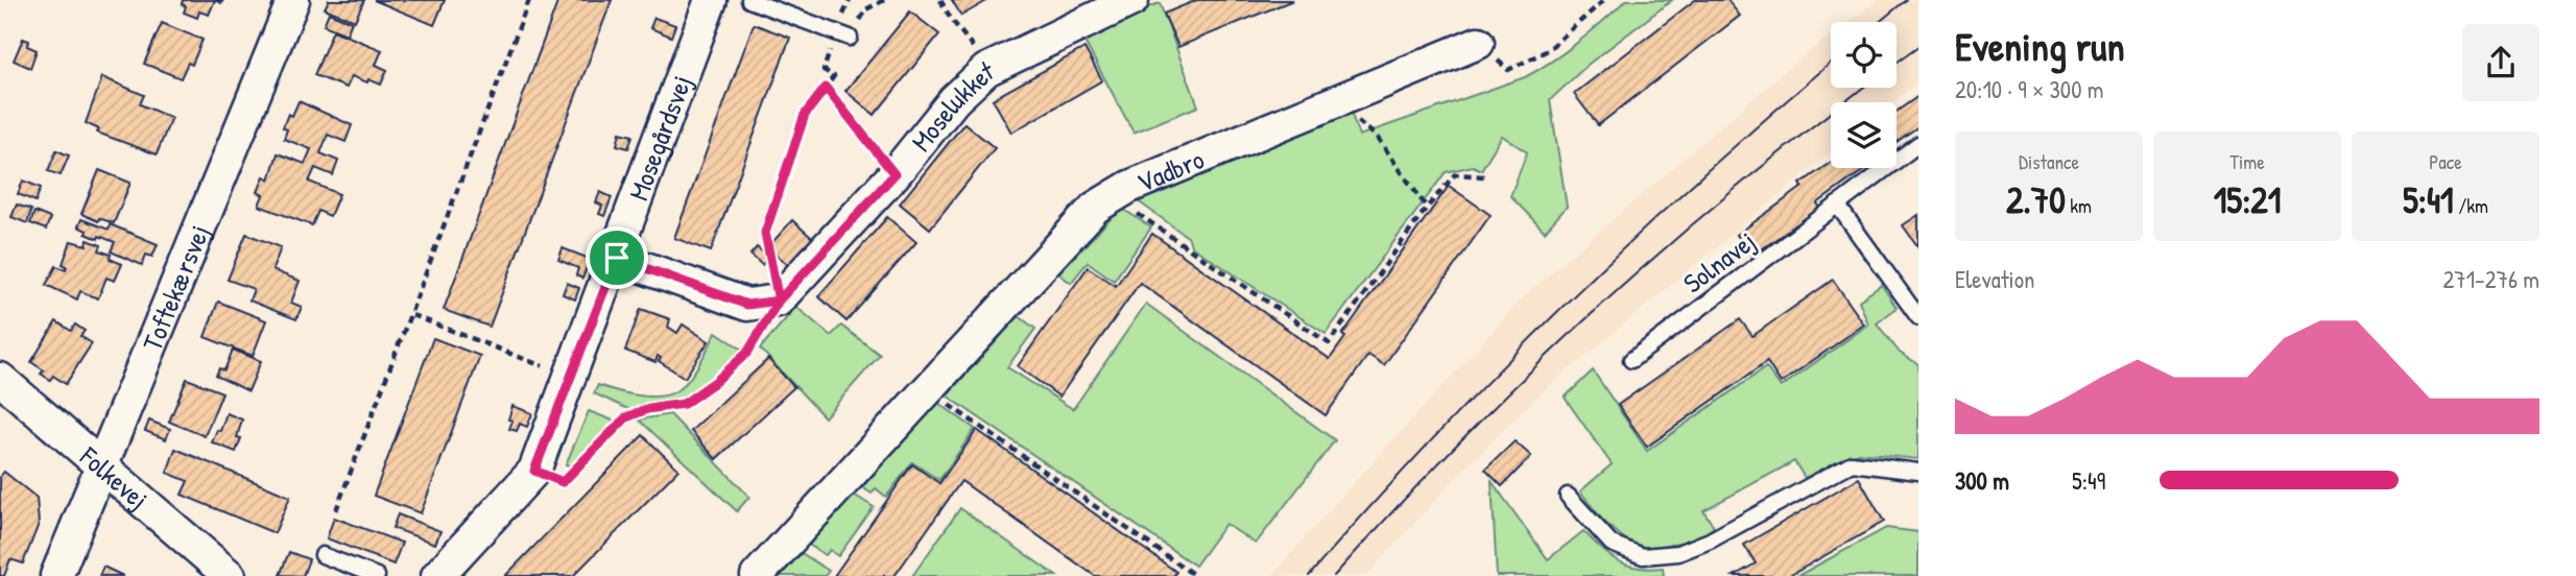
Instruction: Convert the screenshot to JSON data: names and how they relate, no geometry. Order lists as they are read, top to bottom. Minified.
{"streets":{"street":["Moselukket","Mosegårdsvej","Vadbro","Toftekærsvej","Folkevej"],"lane":["Solnavej"]},"crossings":[["Toftekærsvej","Folkevej"]],"page":{"heading":["Evening run","20:10 · 9 × 300 m"],"stats":[["Distance","2.70 km"],["Time","15:21"],["Pace","5:41 /km"]],"chart":["Elevation","271–276 m"],"list":[{"name":"300 m","note":"5:49"}]}}
